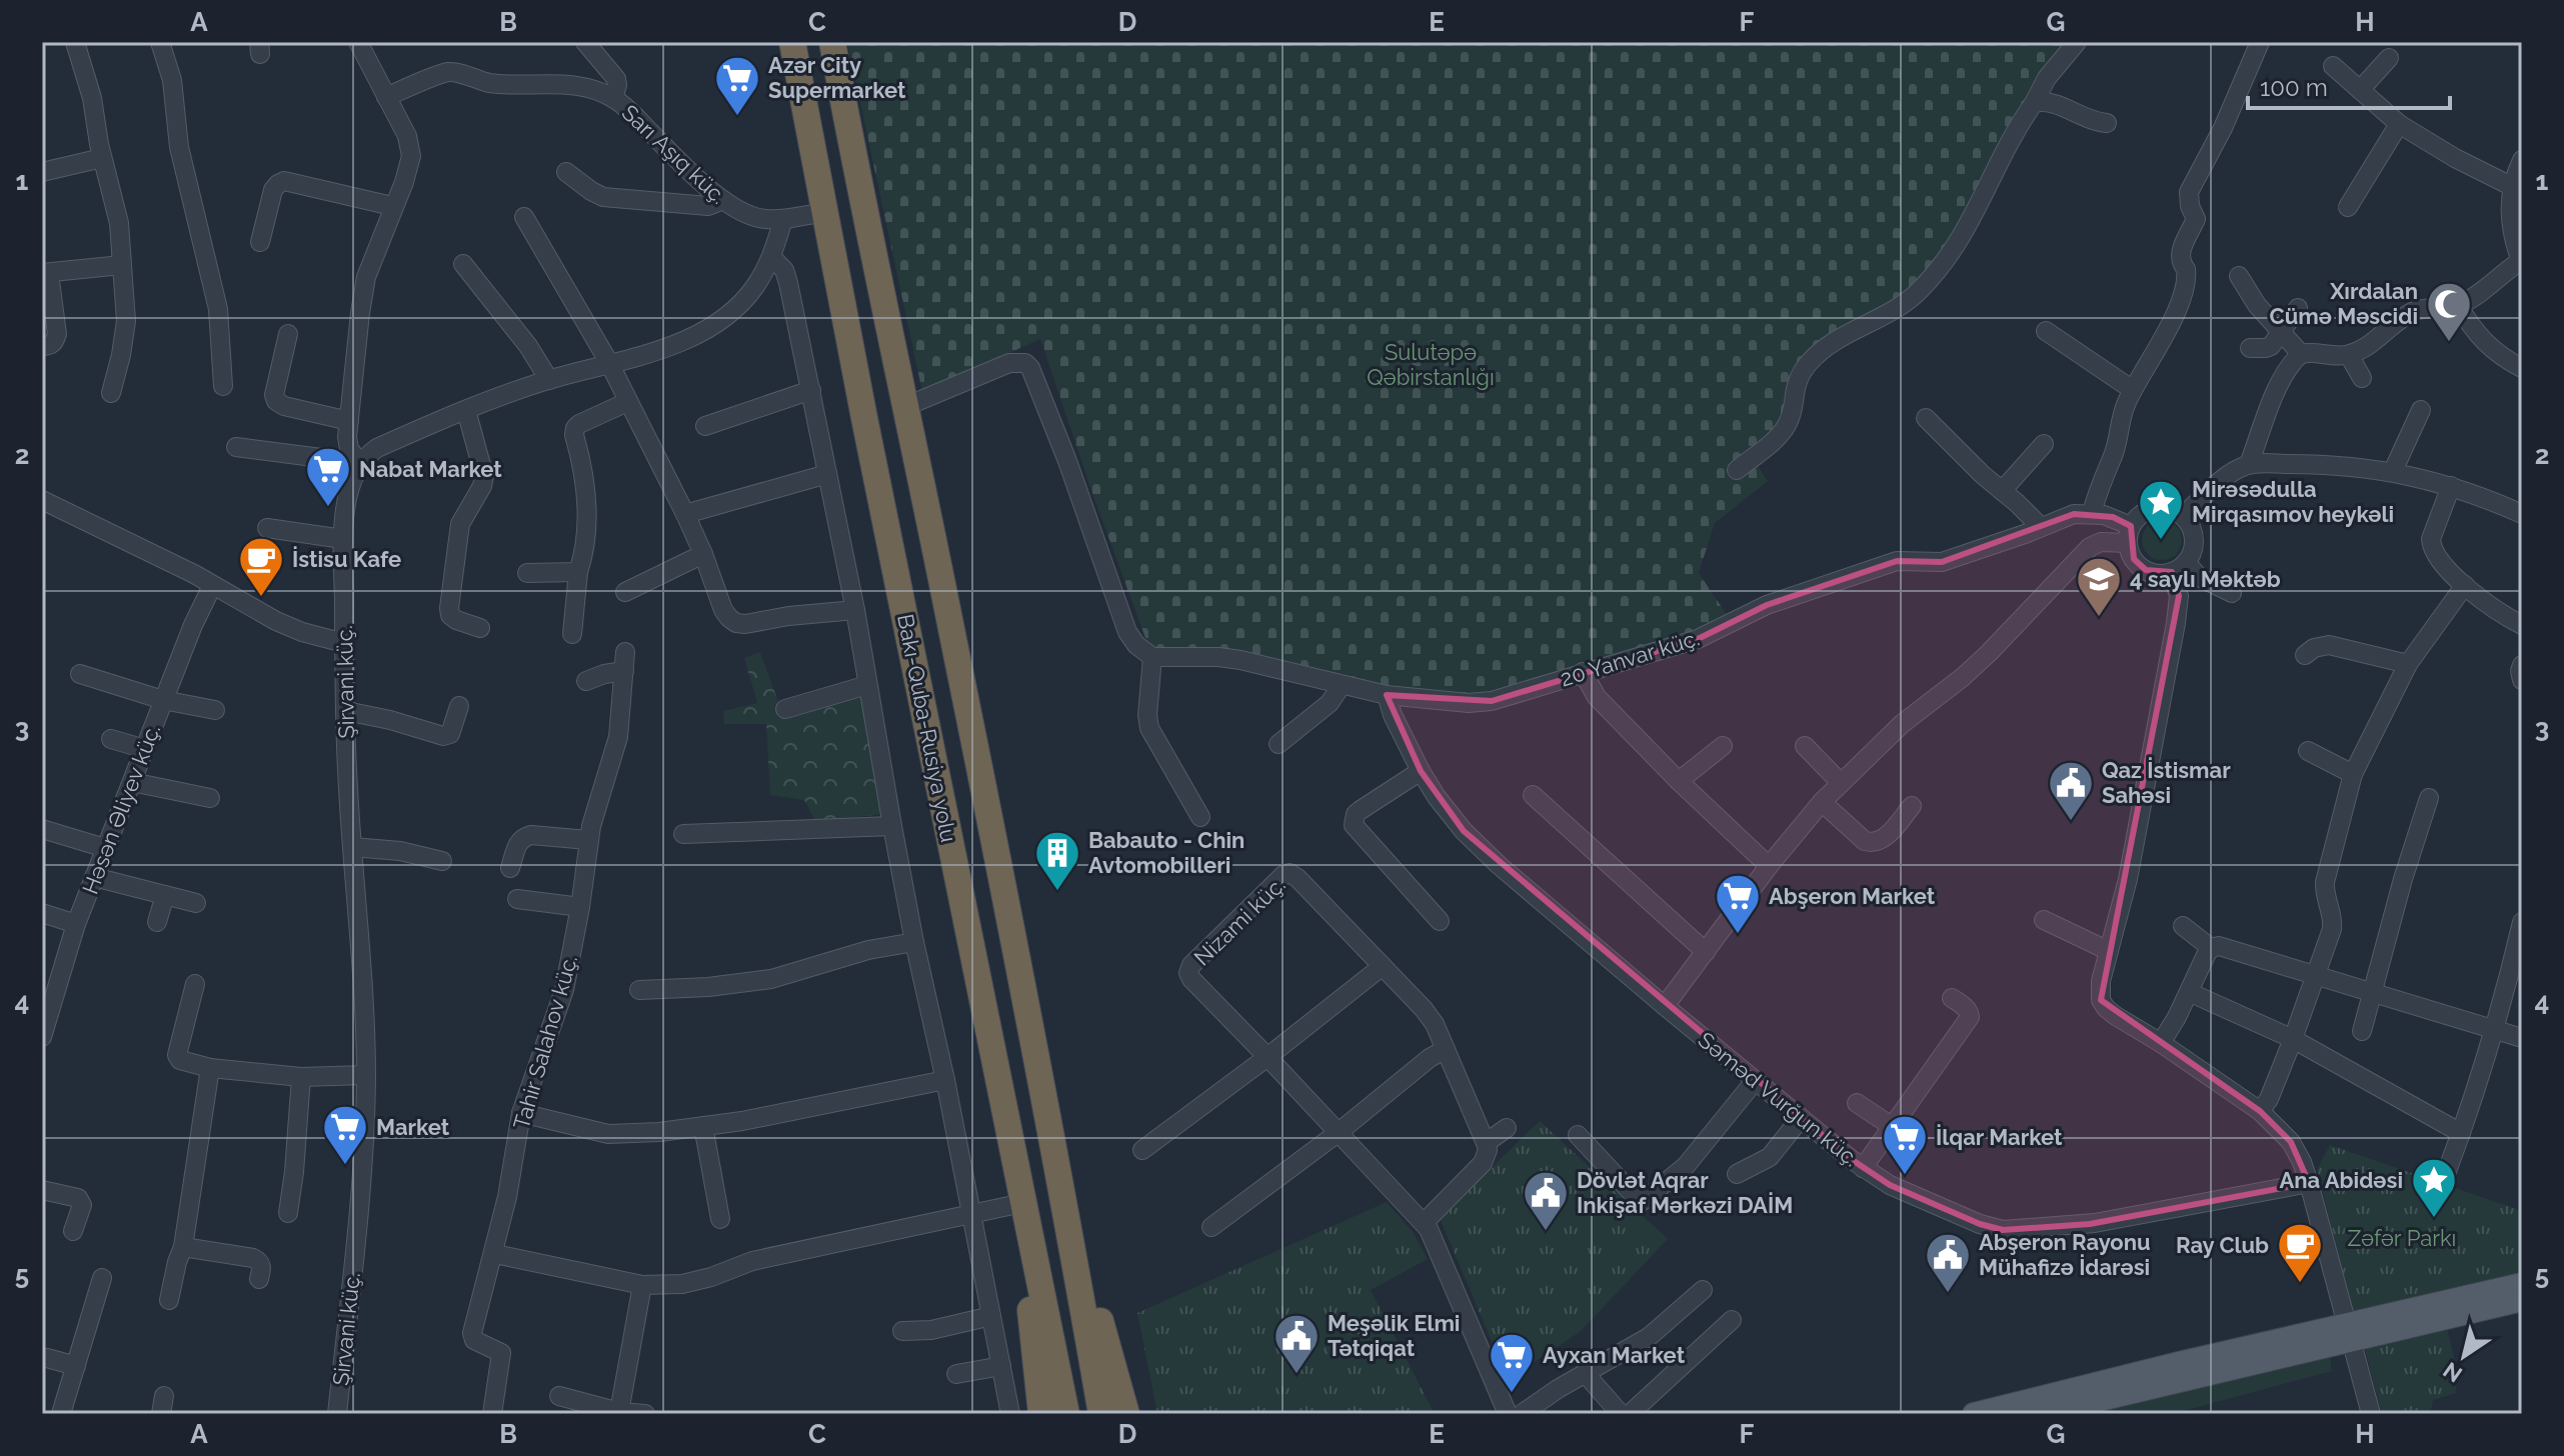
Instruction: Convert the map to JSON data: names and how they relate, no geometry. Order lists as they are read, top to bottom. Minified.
{"streets":{"highway":["Bakı-Quba-Rusiya yolu"],"street":["Sarı Aşıq küç.","20 Yanvar küç.","Şirvani küç.","Həsən Əliyev küç.","Nizami küç.","Tahir Salahov küç.","Səməd Vurğun küç."]},"crossings":[["Sarı Aşıq küç.","Bakı-Quba-Rusiya yolu"],["20 Yanvar küç.","Səməd Vurğun küç."]],"parks":["Sulutəpə Qəbirstanlığı","Zəfər Parkı"],"places":{"supermarket":["Azər City Supermarket","Nabat Market","Abşeron Market","Market","İlqar Market","Ayxan Market"],"mosque":["Xırdalan Cümə Məscidi"],"place":["Mirəsədulla Mirqasımov heykəli","Ana Abidəsi"],"cafe":["İstisu Kafe","Ray Club"],"school or university":["4 saylı Məktəb"],"public building":["Qaz İstismar Sahəsi","Dövlət Aqrar Inkişaf Mərkəzi DAİM","Abşeron Rayonu Mühafizə İdarəsi","Meşəlik Elmi Tətqiqat"],"building":["Babauto - Chin Avtomobilleri"]},"scale_bar":"100 m","north":"bottom left","grid":{"columns":["A","B","C","D","E","F","G","H"],"rows":["1","2","3","4","5"]}}
